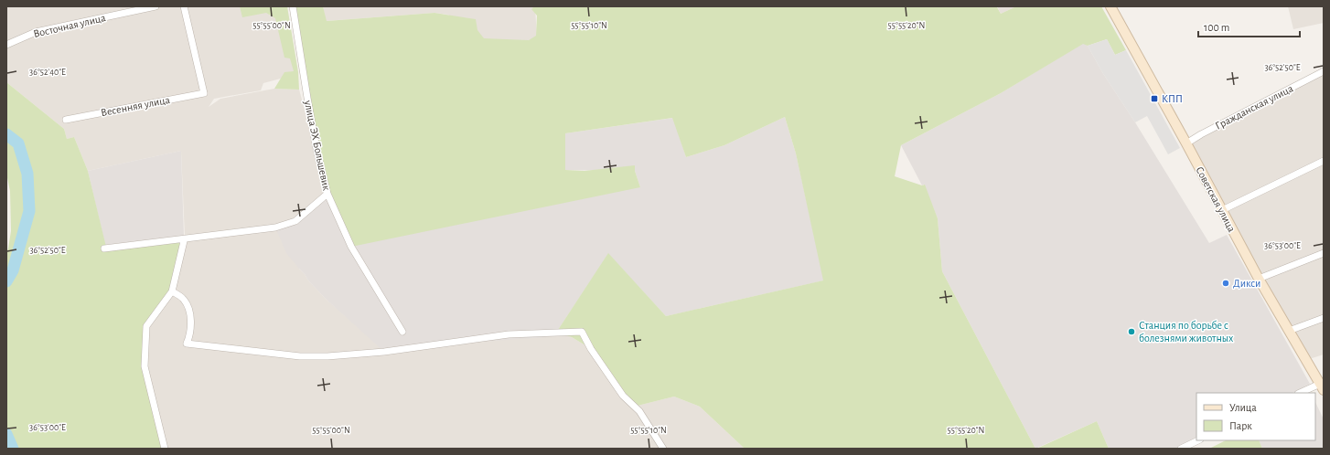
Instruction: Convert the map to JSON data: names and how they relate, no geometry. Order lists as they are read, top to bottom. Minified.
{"streets":{"main road":["Советская улица"],"street":["Восточная улица","Весенняя улица","Гражданская улица","улица ЭХ Большевик"]},"crossings":[["Гражданская улица","Советская улица"]],"places":{"transit":["КПП"],"other":["Дикси","Станция по борьбе с болезнями животных"]},"legend":["Улица","Парк"],"scale_bar":"100 m","coordinates":["55°55'00\"N","55°55'10\"N","55°55'20\"N","36°52'50\"E","36°52'40\"E","36°53'00\"E"]}
